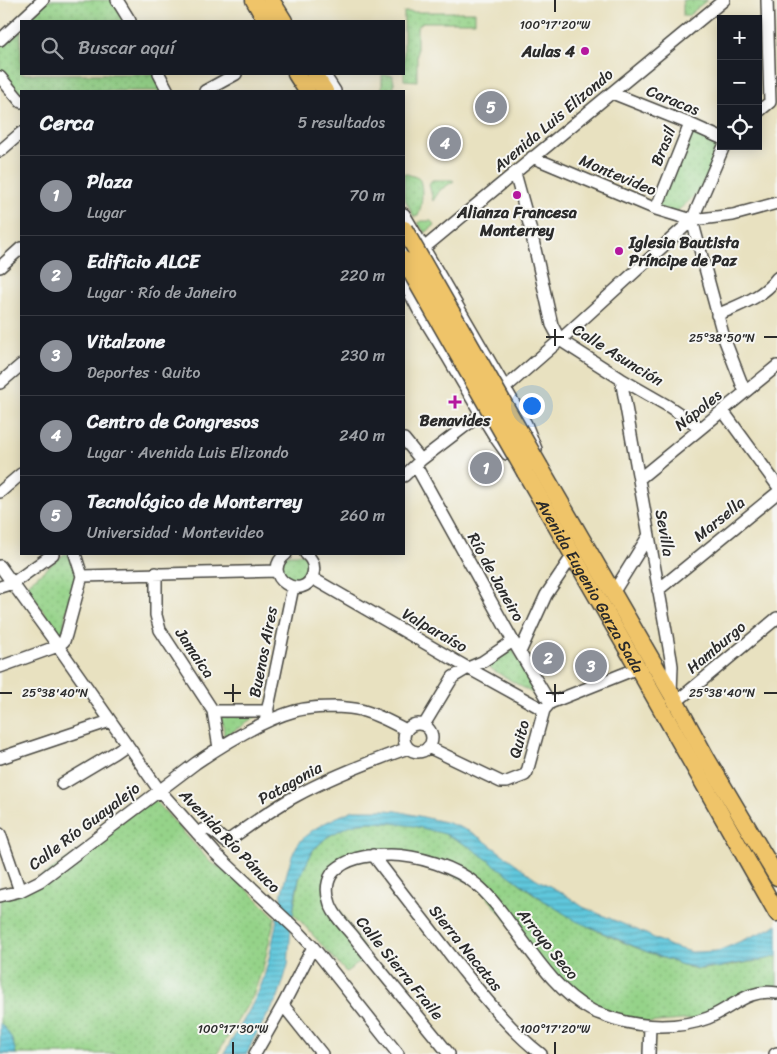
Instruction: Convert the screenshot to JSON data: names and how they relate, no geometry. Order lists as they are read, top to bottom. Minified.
{"streets":{"highway":["Avenida Eugenio Garza Sada"],"street":["Caracas","Avenida Luis Elizondo","Brasil","Montevideo","Calle Asunción","Nápoles","Marsella","Sevilla","Río de Janeiro","Valparaíso","Hamburgo","Buenos Aires","Jamaica","Quito","Patagonia","Calle Río Guayalejo","Avenida Río Pánuco","Arroyo Seco","Sierra Nacatas","Calle Sierra Fraile"]},"crossings":[["Caracas","Avenida Luis Elizondo"],["Caracas","Brasil"],["Avenida Luis Elizondo","Montevideo"],["Avenida Luis Elizondo","Calle Asunción"],["Brasil","Montevideo"],["Calle Asunción","Nápoles"],["Calle Asunción","Sevilla"],["Nápoles","Sevilla"],["Marsella","Sevilla"],["Sevilla","Avenida Eugenio Garza Sada"],["Sevilla","Hamburgo"],["Río de Janeiro","Valparaíso"],["Río de Janeiro","Quito"],["Avenida Eugenio Garza Sada","Hamburgo"],["Valparaíso","Quito"],["Buenos Aires","Calle Río Guayalejo"],["Jamaica","Calle Río Guayalejo"],["Quito","Patagonia"],["Patagonia","Avenida Río Pánuco"],["Calle Río Guayalejo","Avenida Río Pánuco"],["Arroyo Seco","Sierra Nacatas"],["Arroyo Seco","Calle Sierra Fraile"]],"places":{"other":["Aulas 4","Alianza Francesa Monterrey","Iglesia Bautista Príncipe de Paz"],"health":["Benavides"]},"page":{"map_buttons":["+","−"],"search":"Buscar aquí","pins":["5","4","1","2","3"],"heading":["Cerca","5 resultados"],"list":[{"mark":"1","name":"Plaza","note":"Lugar","value":"70 m"},{"mark":"2","name":"Edificio ALCE","note":"Lugar · Río de Janeiro","value":"220 m"},{"mark":"3","name":"Vitalzone","note":"Deportes · Quito","value":"230 m"},{"mark":"4","name":"Centro de Congresos","note":"Lugar · Avenida Luis Elizondo","value":"240 m"},{"mark":"5","name":"Tecnológico de Monterrey","note":"Universidad · Montevideo","value":"260 m"}]},"coordinates":["100°17'20\"W","25°38'50\"N","25°38'40\"N","100°17'30\"W"]}
